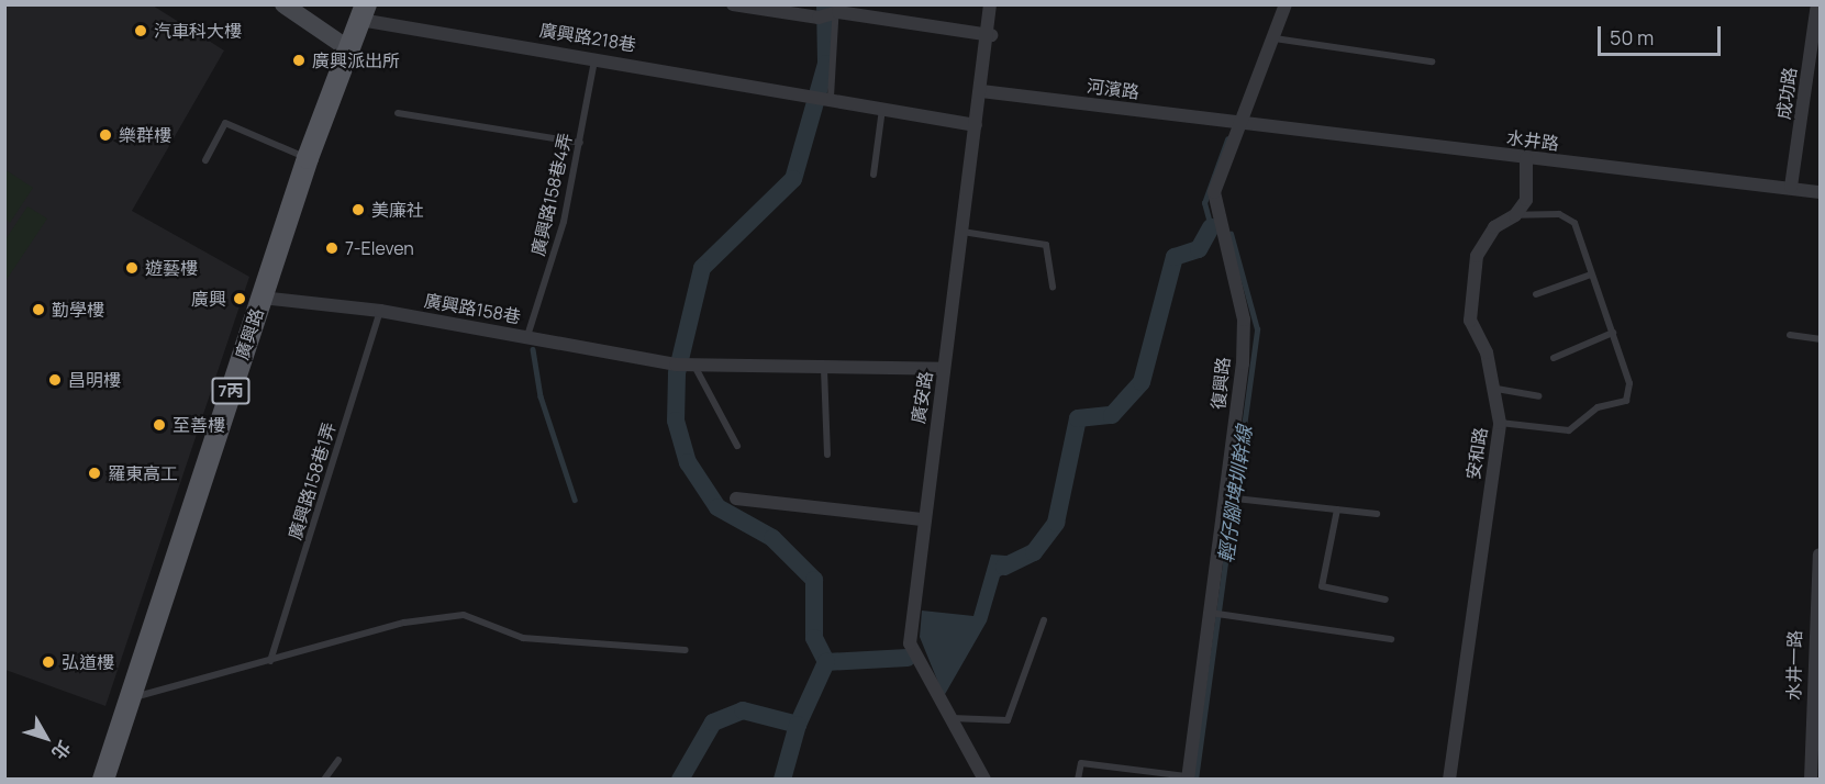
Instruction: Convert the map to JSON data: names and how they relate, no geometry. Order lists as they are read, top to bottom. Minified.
{"streets":{"main road":["廣興路","7丙"],"street":["廣興路218巷","河濱路","成功路","水井路","廣興路158巷","復興路","廣安路","安和路","水井一路"],"lane":["廣興路158巷4弄","廣興路158巷1弄"]},"crossings":[["廣興路218巷","廣興路158巷4弄"],["廣興路218巷","廣興路"],["河濱路","水井路"],["河濱路","復興路"],["河濱路","廣安路"],["成功路","水井路"],["水井路","復興路"],["廣興路158巷4弄","廣興路158巷"],["廣興路158巷","廣興路"],["廣興路158巷","廣興路158巷1弄"]],"water":["輕仔腳埤圳幹線"],"places":["汽車科大樓","廣興派出所","樂群樓","美廉社","7-Eleven","遊藝樓","廣興","勤學樓","昌明樓","至善樓","羅東高工","弘道樓"],"scale_bar":"50 m","north":"bottom right"}
